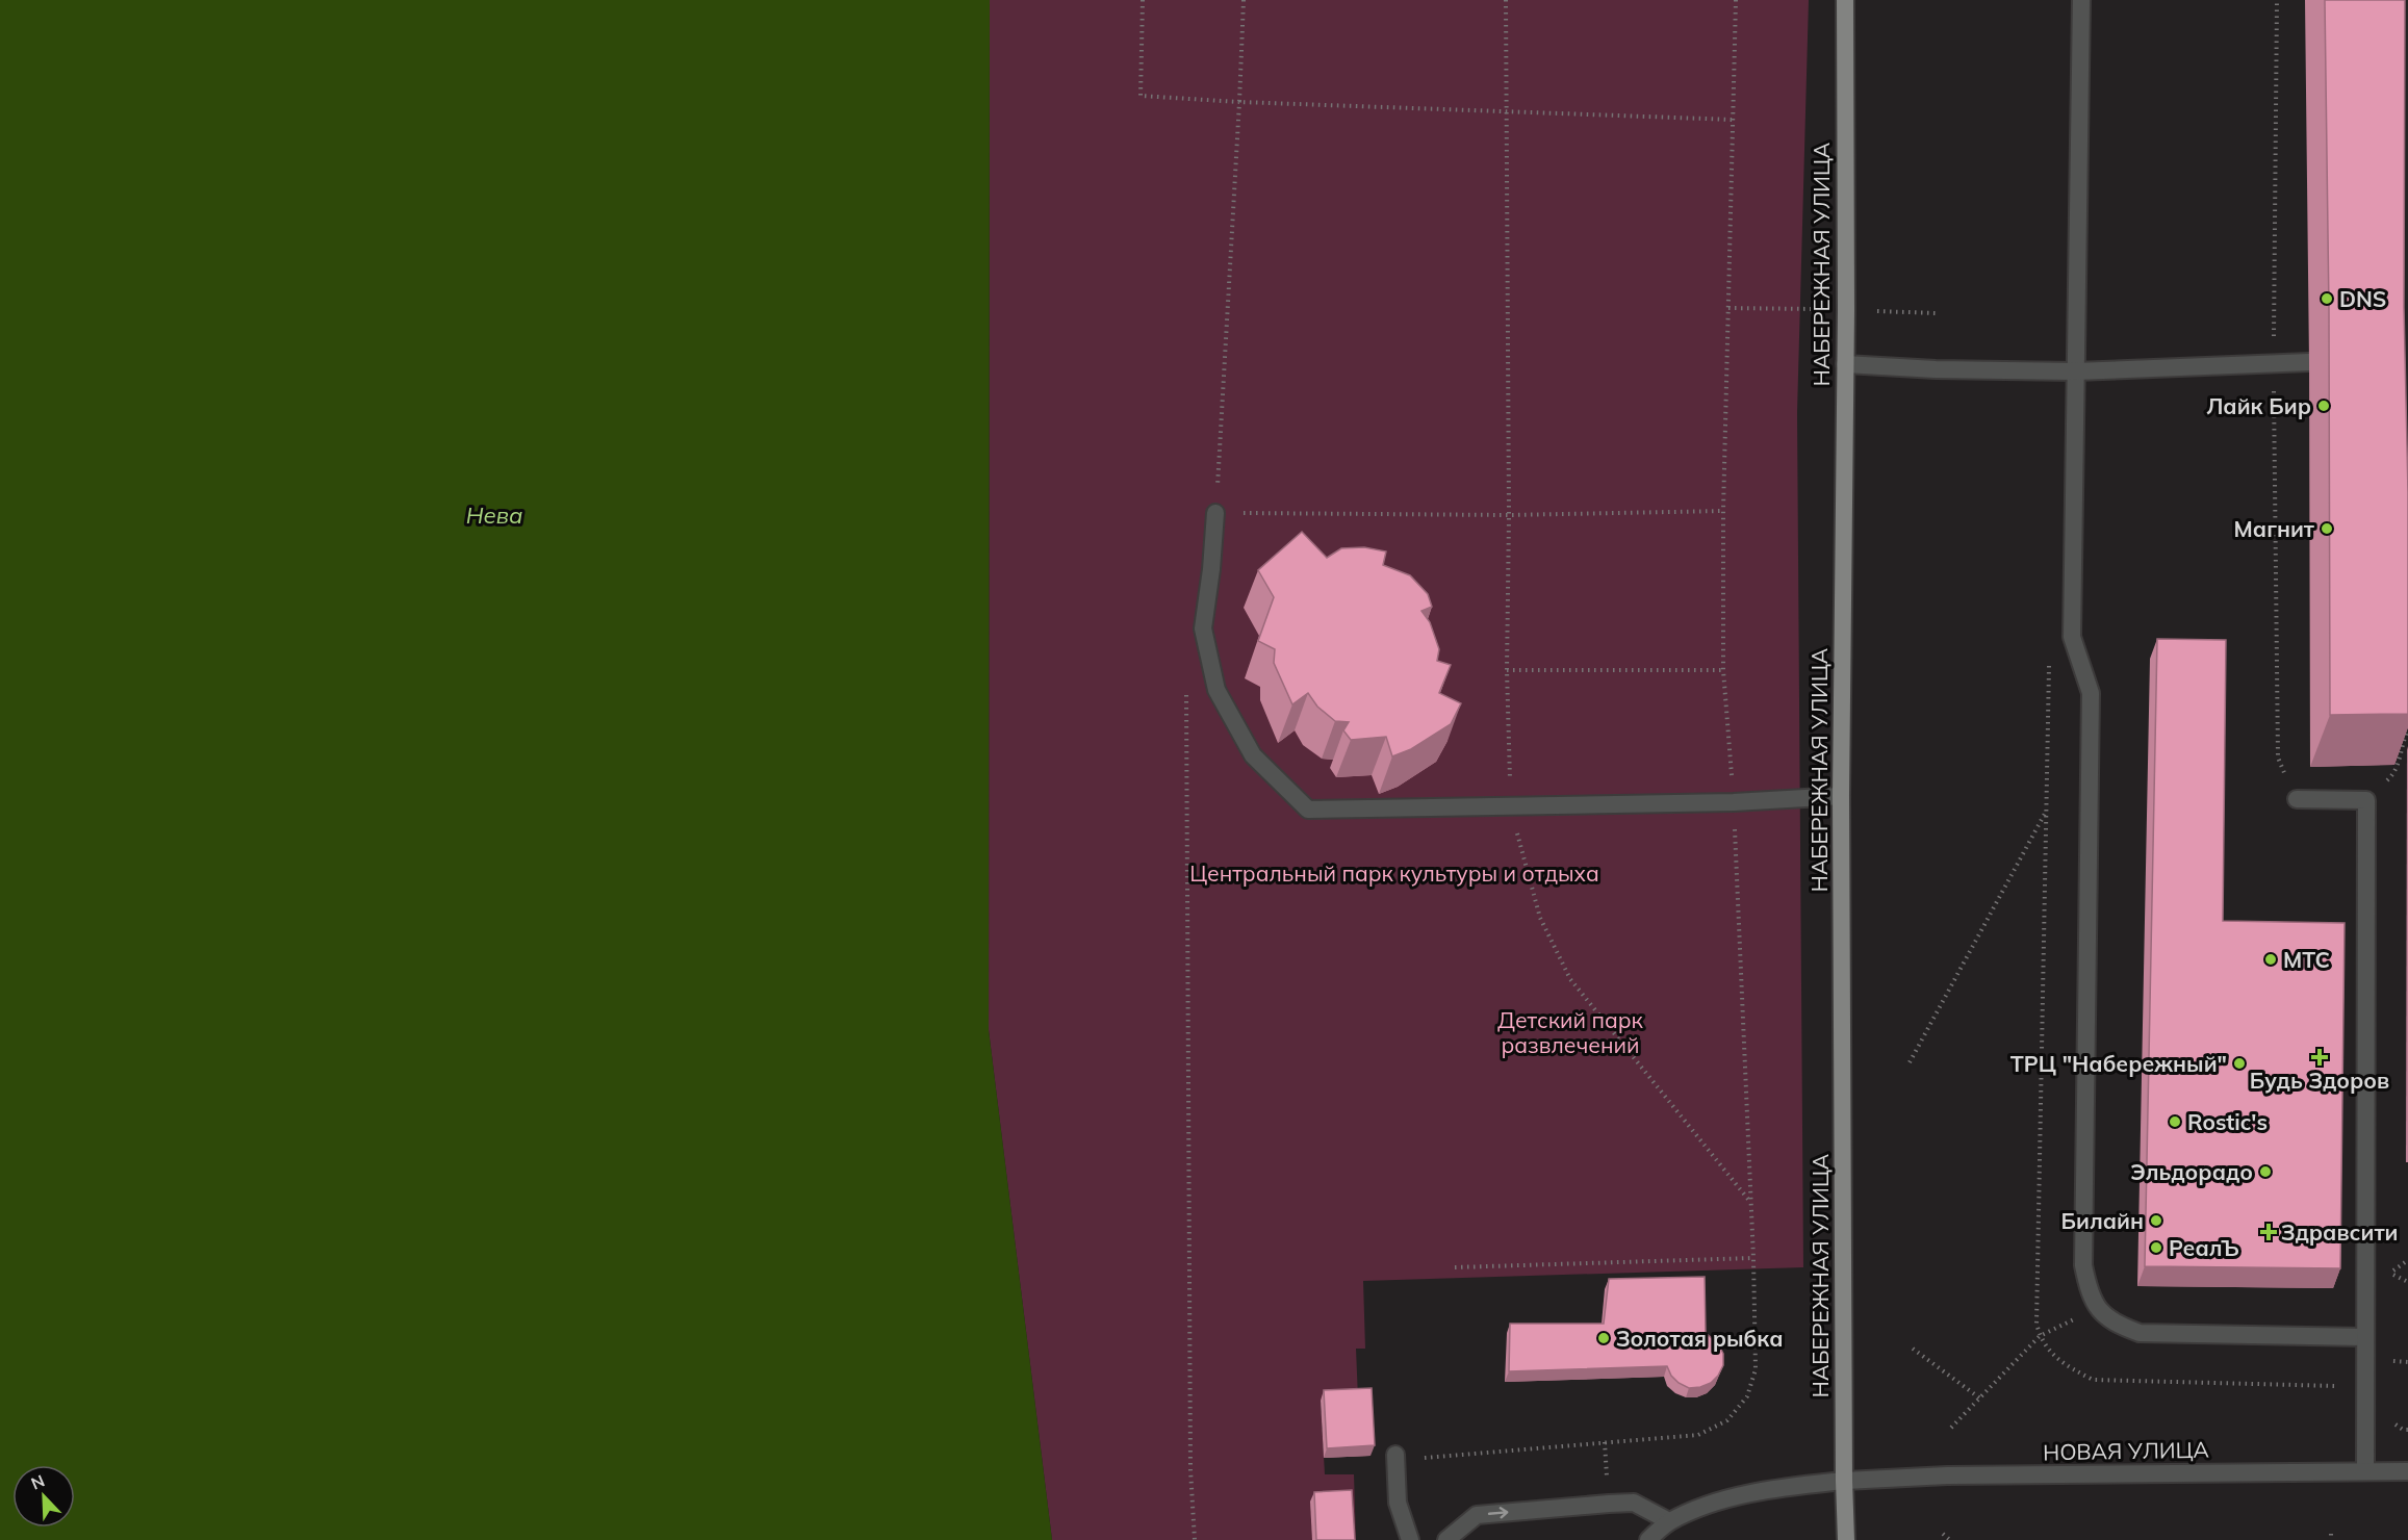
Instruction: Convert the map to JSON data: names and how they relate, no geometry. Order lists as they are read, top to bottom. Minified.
{"streets":{"main road":["НАБЕРЕЖНАЯ УЛИЦА"],"street":["НОВАЯ УЛИЦА"]},"crossings":[["НАБЕРЕЖНАЯ УЛИЦА","НОВАЯ УЛИЦА"]],"water":["Нева"],"parks":["Центральный парк культуры и отдыха","Детский парк развлечений"],"places":{"other":["DNS","Лайк Бир","Магнит","МТС","ТРЦ \"Набережный\"","Rostic's","Эльдорадо","Билайн","РеалЪ","Золотая рыбка"],"health":["Будь Здоров","Здравсити"]},"north":"top left"}
